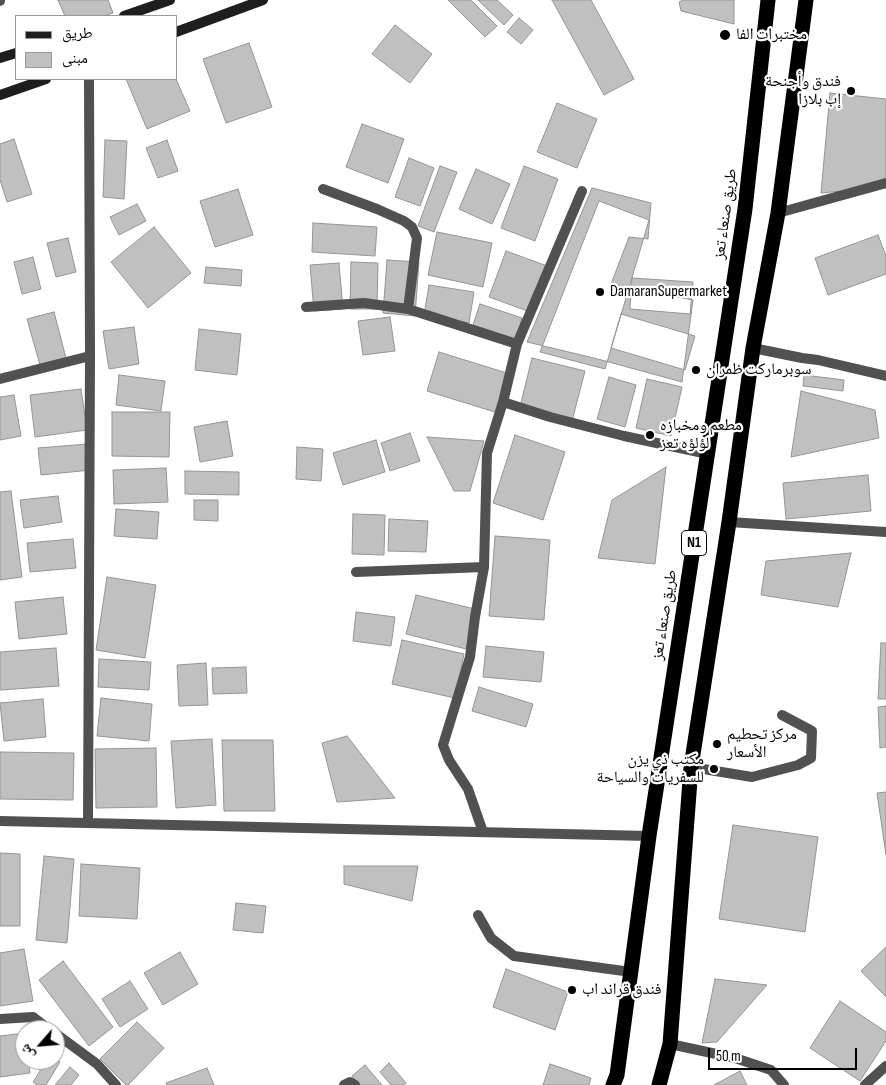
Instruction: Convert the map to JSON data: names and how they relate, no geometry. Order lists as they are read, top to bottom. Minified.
{"streets":{"highway":["طريق صنعاء تعز","N1"]},"places":["مختبرات الفا","فندق وأجنحة إب بلازا","DamaranSupermarket","سوبرماركت ظمران","مطعم ومخبازه لؤلؤه تعز","مركز تحطيم الأسعار","مكتب ذي يزن للسفريات والسياحة","فندق قراند اب"],"legend":["طريق","مبنى"],"scale_bar":"50 m","north":"bottom left"}
